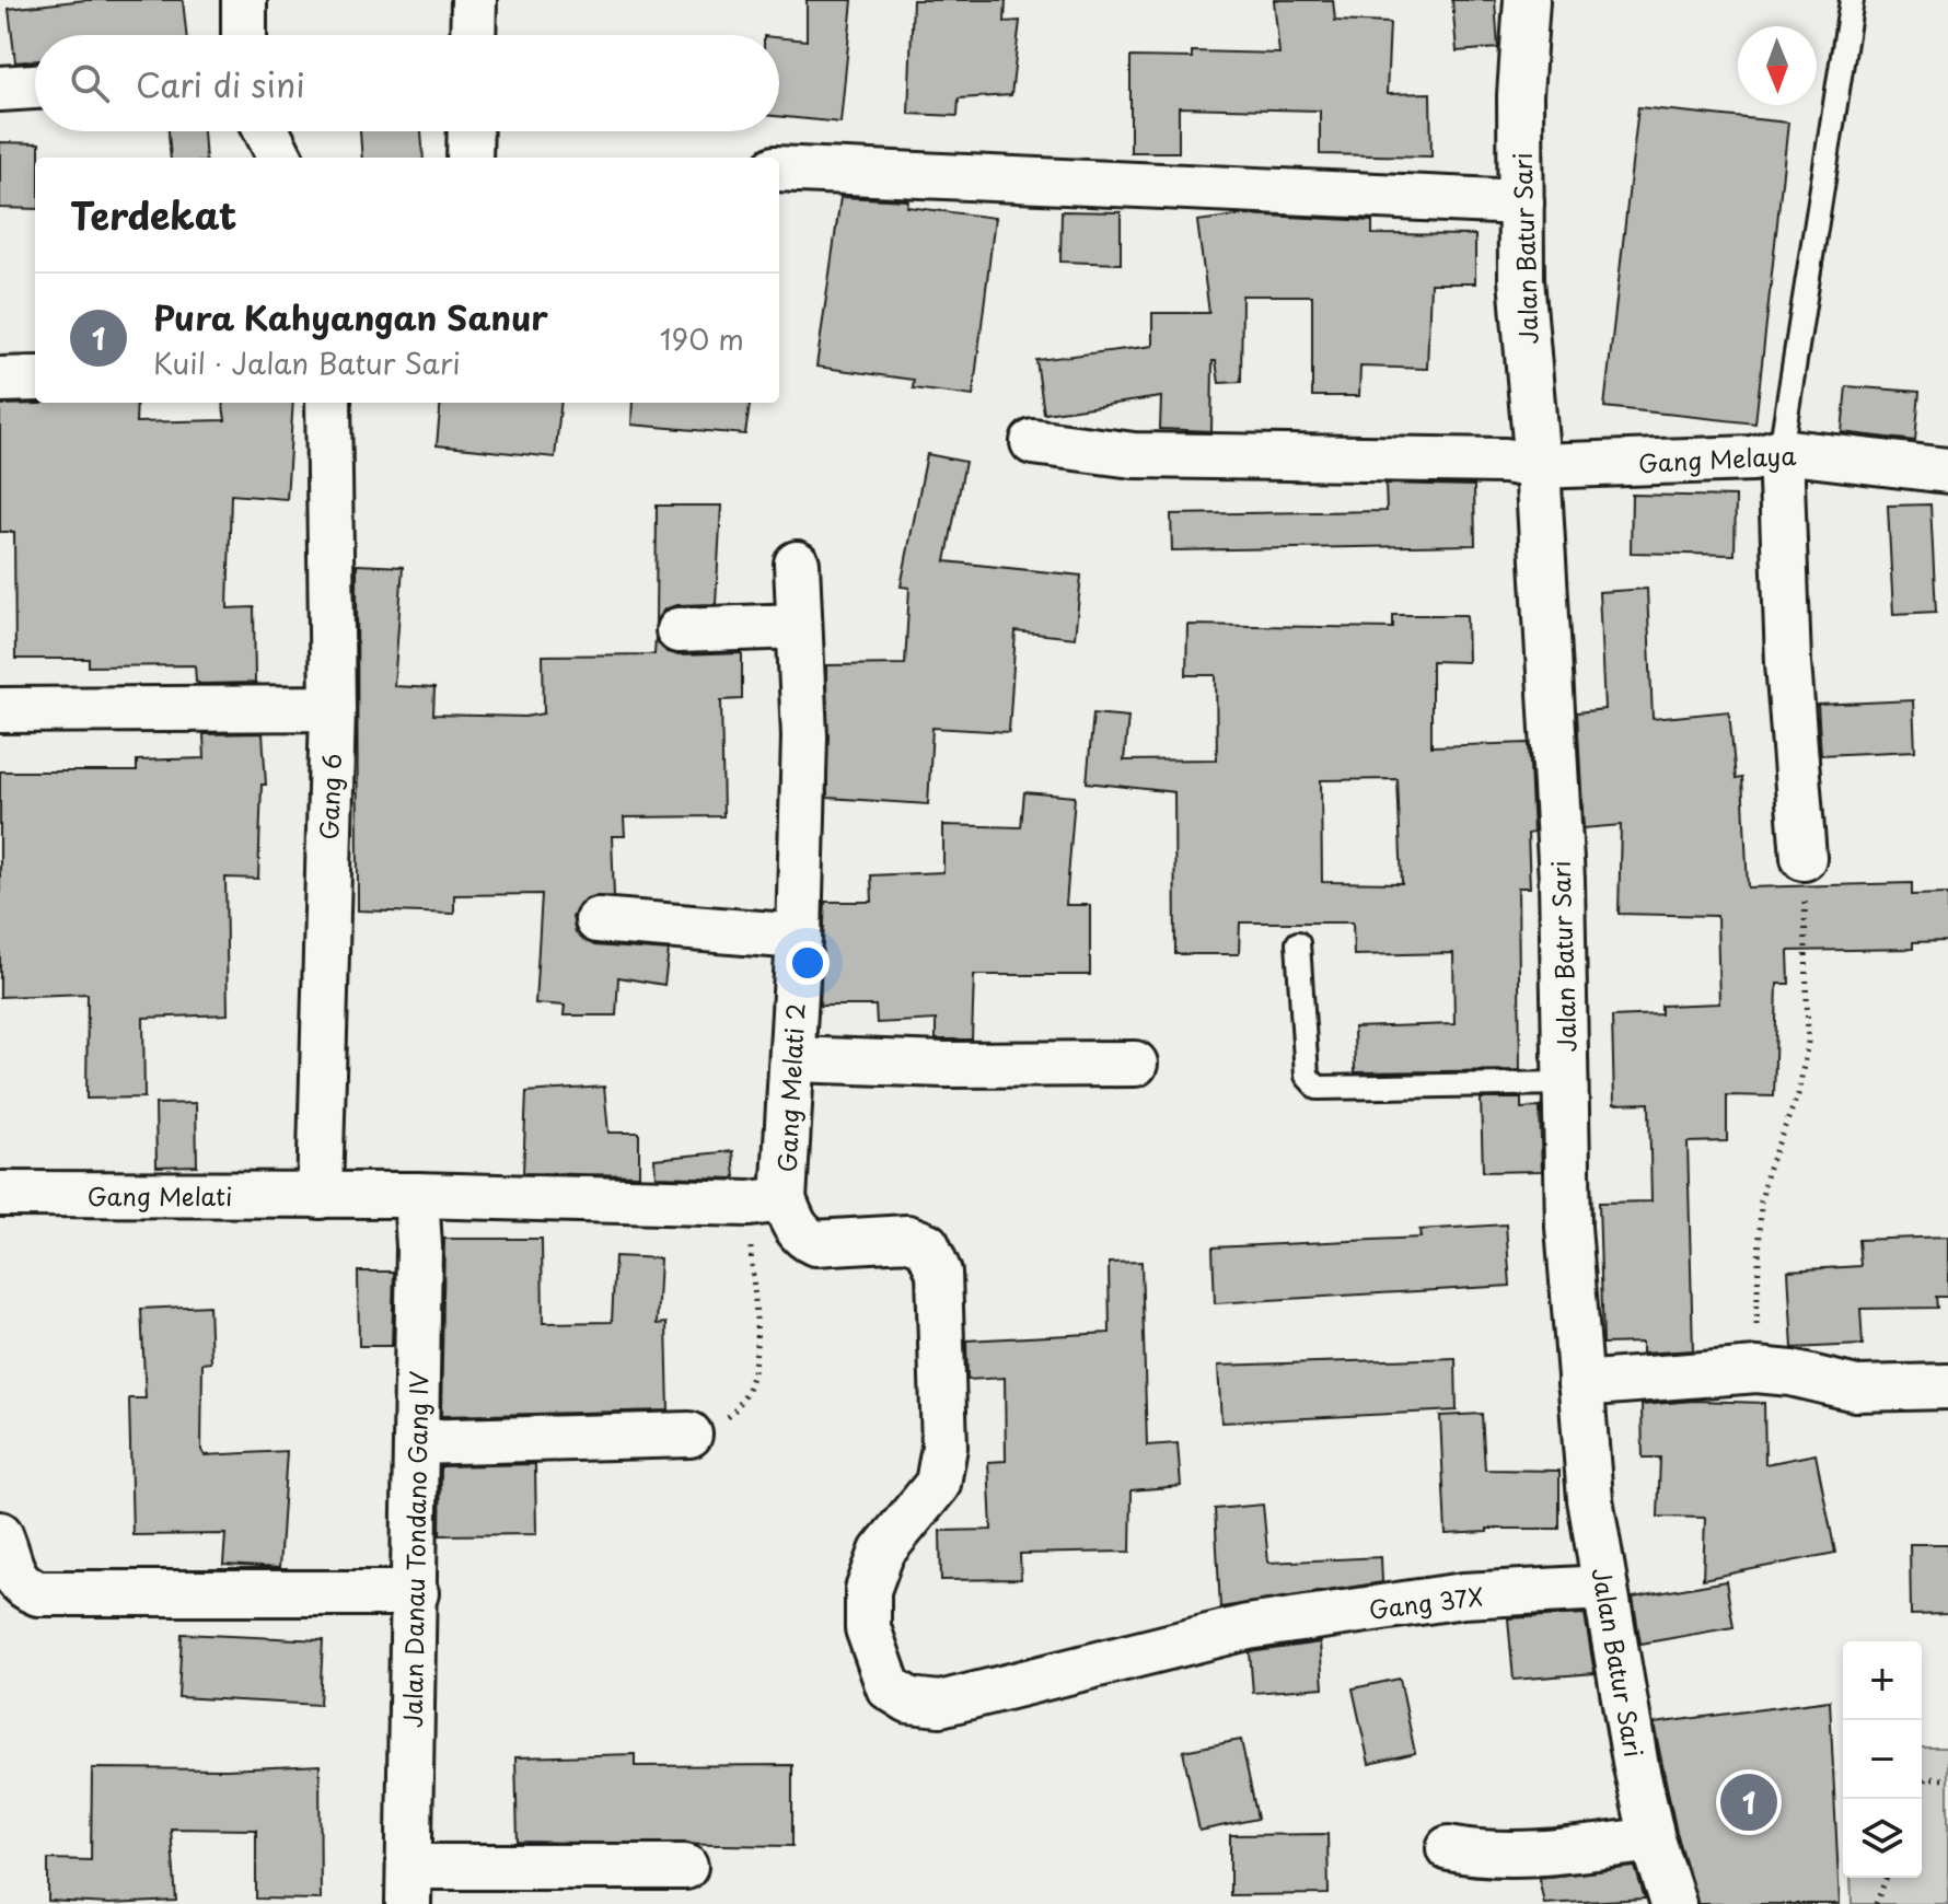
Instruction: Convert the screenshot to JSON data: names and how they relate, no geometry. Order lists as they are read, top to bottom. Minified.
{"streets":{"street":["Jalan Batur Sari","Gang Melaya","Gang 6","Gang Melati 2","Gang Melati","Jalan Danau Tondano Gang IV","Gang 37X"]},"crossings":[["Jalan Batur Sari","Gang Melaya"],["Jalan Batur Sari","Gang 37X"],["Gang 6","Gang Melati"],["Gang Melati 2","Gang 37X"]],"north":"bottom","page":{"search":"Cari di sini","heading":"Terdekat","list":[{"mark":"1","name":"Pura Kahyangan Sanur","note":"Kuil · Jalan Batur Sari","value":"190 m"}],"map_buttons":["+","−"],"pins":"1"}}
